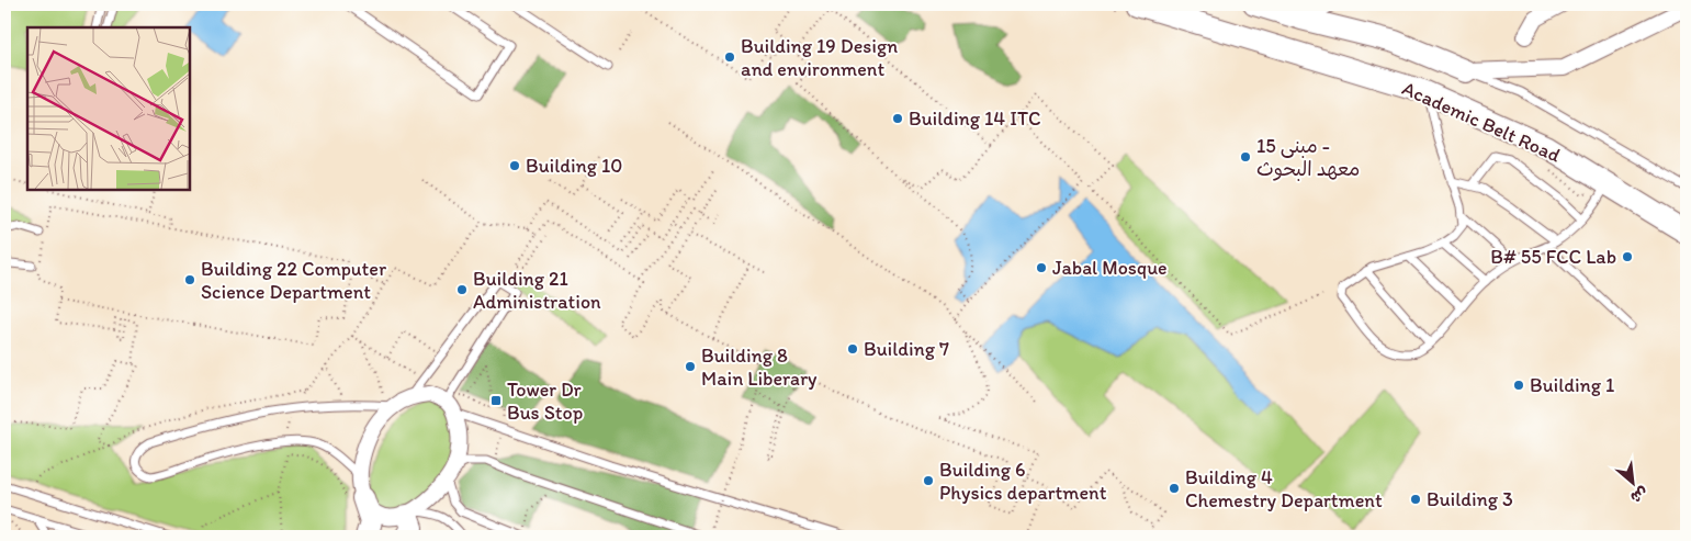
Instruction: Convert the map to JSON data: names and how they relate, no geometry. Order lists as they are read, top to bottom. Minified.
{"streets":{"street":["Academic Belt Road"]},"places":{"other":["Building 19 Design and environment","Building 14 ITC","مبنى 15 - معهد البحوث","Building 10","B# 55 FCC Lab","Jabal Mosque","Building 22 Computer Science Department","Building 21 Administration","Building 7","Building 8 Main Liberary","Building 1","Building 6 Physics department","Building 4 Chemestry Department","Building 3"],"transit":["Tower Dr Bus Stop"]},"north":"bottom right"}
